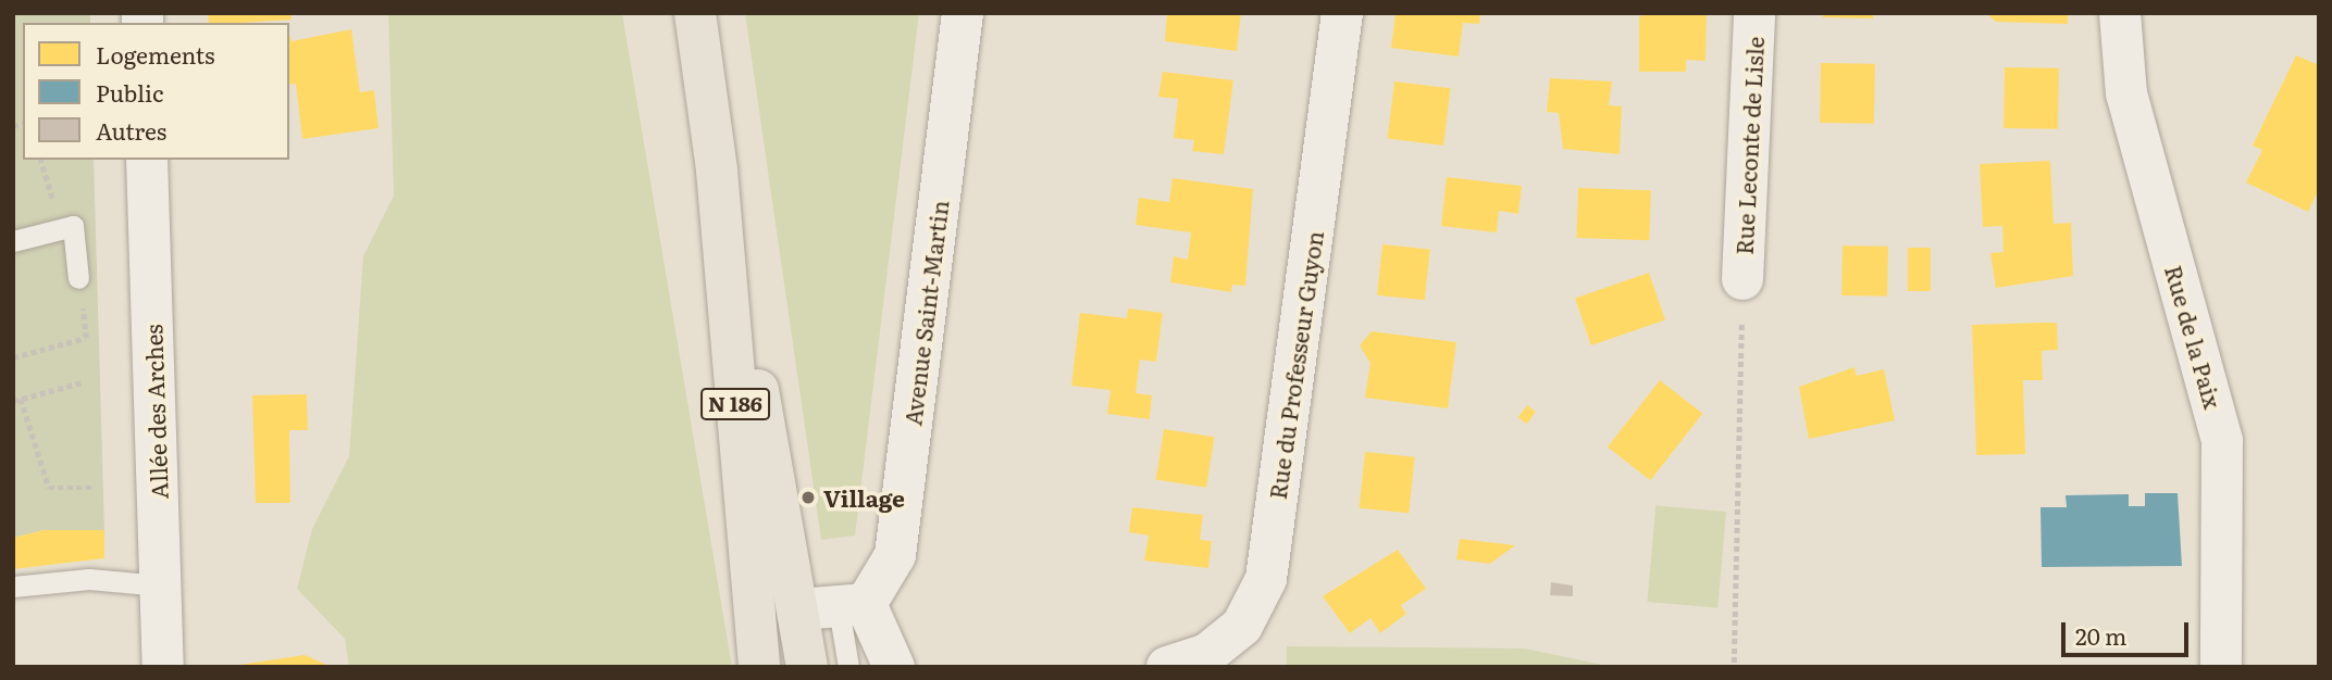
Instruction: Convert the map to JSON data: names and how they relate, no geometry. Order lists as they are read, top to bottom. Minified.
{"streets":{"main road":["N 186"],"street":["Rue Leconte de Lisle","Avenue Saint-Martin","Rue de la Paix","Rue du Professeur Guyon","Allée des Arches"]},"crossings":[["Avenue Saint-Martin","N 186"]],"places":["Village"],"legend":["Logements","Public","Autres"],"scale_bar":"20 m"}
